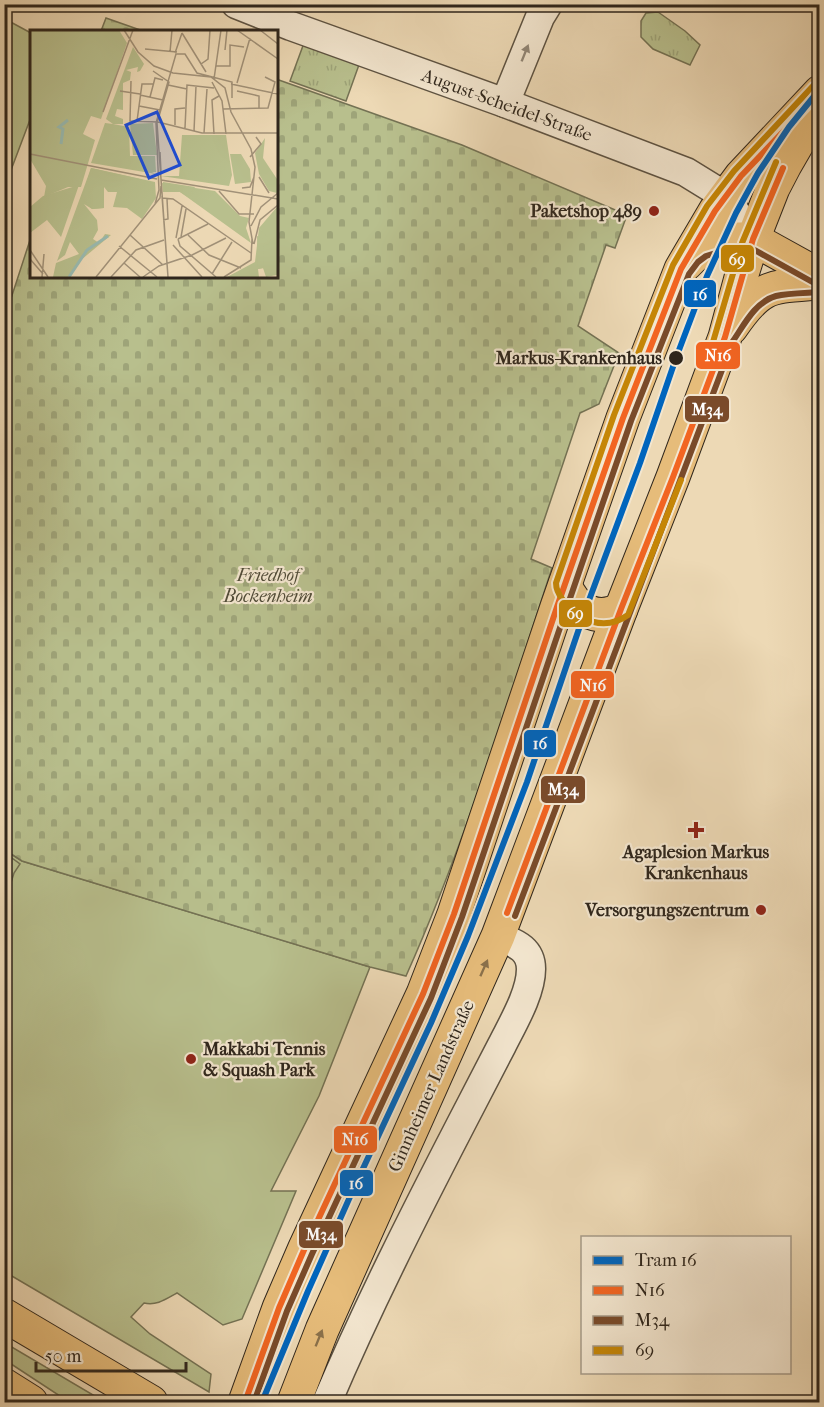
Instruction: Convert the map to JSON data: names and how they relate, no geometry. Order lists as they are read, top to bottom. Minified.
{"streets":{"main road":["Ginnheimer Landstraße"],"street":["August-Scheidel-Straße"]},"crossings":[["August-Scheidel-Straße","Ginnheimer Landstraße"]],"parks":["Friedhof Bockenheim"],"places":{"other":["Paketshop 489","Markus-Krankenhaus","Versorgungszentrum","Makkabi Tennis & Squash Park"],"health":["Agaplesion Markus Krankenhaus"]},"lines":["transit line 69","tram line 16","transit line N16","transit line M34"],"legend":["Tram 16","N16","M34","69"],"scale_bar":"50 m"}
